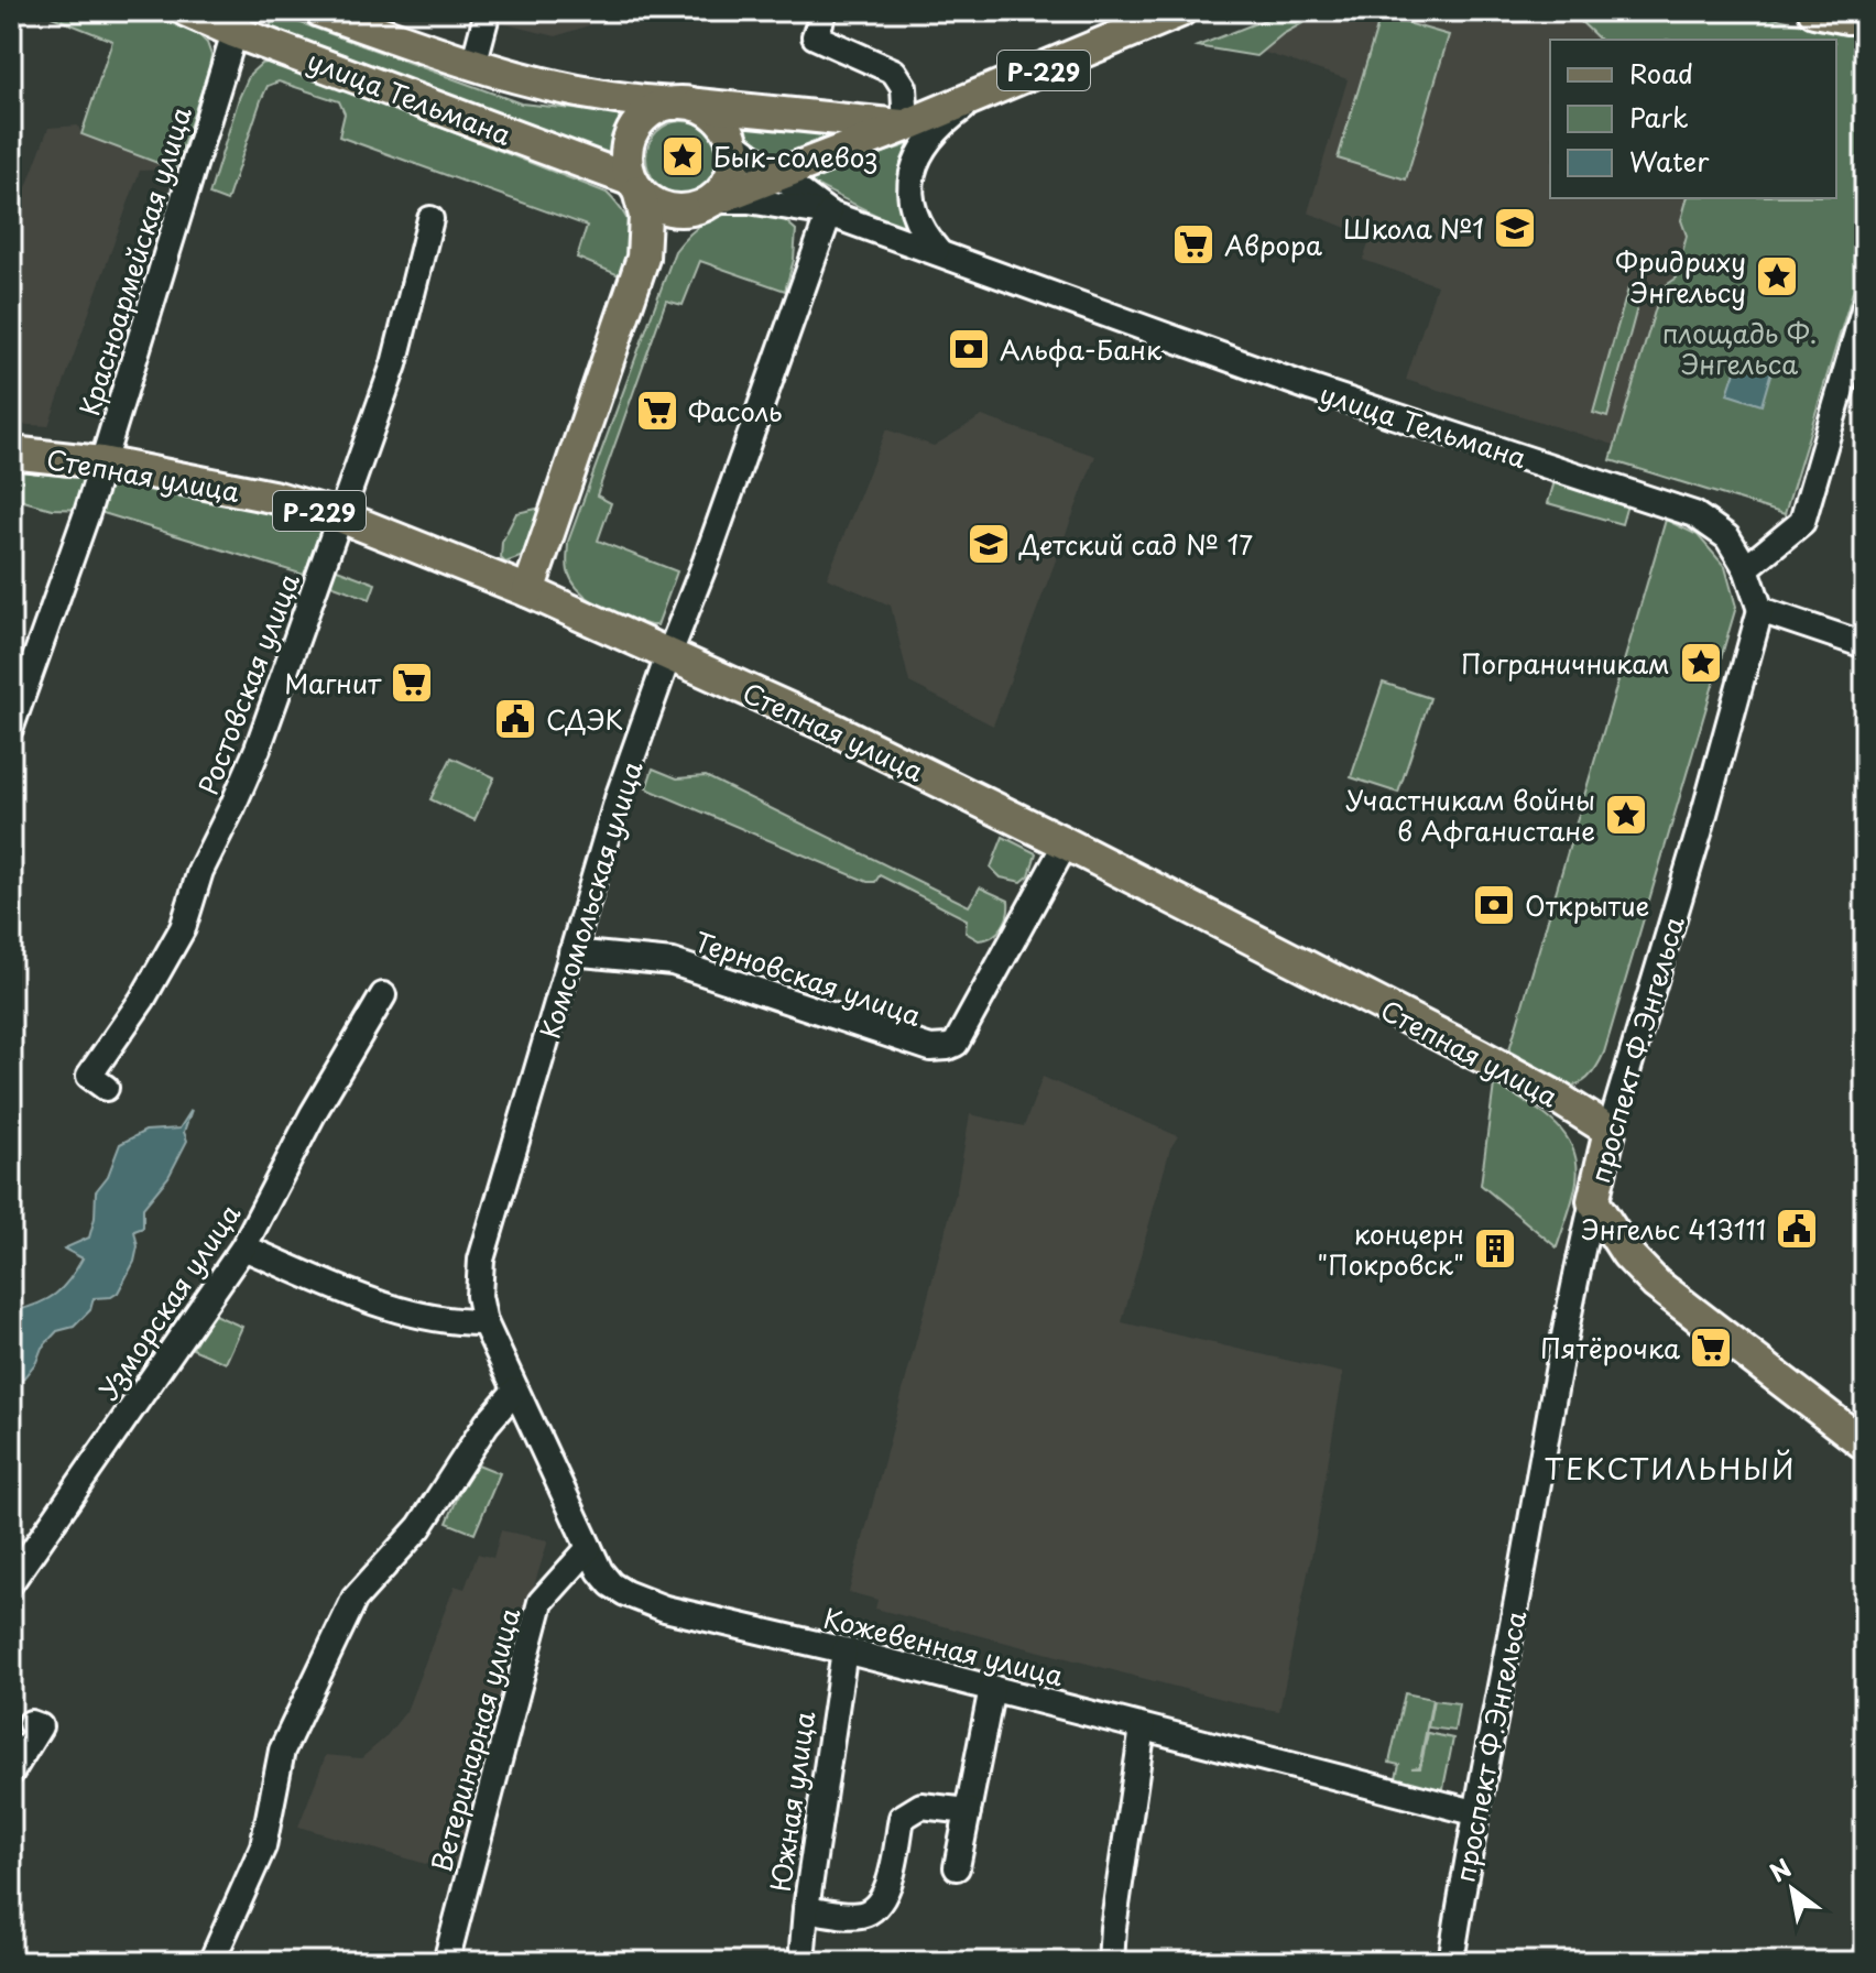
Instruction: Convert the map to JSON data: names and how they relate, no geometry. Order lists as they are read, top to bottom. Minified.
{"streets":{"main road":["Р-229","улица Тельмана","Степная улица","проспект Ф.Энгельса"],"street":["Красноармейская улица","Ростовская улица","Комсомольская улица","Терновская улица","Узморская улица","Кожевенная улица","Ветеринарная улица","Южная улица"]},"crossings":[["Р-229","улица Тельмана"],["Р-229","Степная улица"],["улица Тельмана","Красноармейская улица"],["улица Тельмана","Комсомольская улица"],["улица Тельмана","проспект Ф.Энгельса"],["Красноармейская улица","Степная улица"],["Степная улица","Ростовская улица"],["Степная улица","Комсомольская улица"],["Степная улица","Терновская улица"],["Степная улица","проспект Ф.Энгельса"],["Комсомольская улица","Терновская улица"],["Комсомольская улица","Кожевенная улица"],["проспект Ф.Энгельса","Кожевенная улица"],["Кожевенная улица","Ветеринарная улица"],["Кожевенная улица","Южная улица"]],"districts":["ТЕКСТИЛЬНЫЙ"],"parks":["площадь Ф. Энгельса"],"places":{"place":["Бык-солевоз","Фридриху Энгельсу","Пограничникам","Участникам войны в Афганистане"],"school or university":["Школа №1","Детский сад № 17"],"supermarket":["Аврора","Фасоль","Магнит","Пятёрочка"],"bank":["Альфа-Банк","Открытие"],"public building":["СДЭК","Энгельс 413111"],"building":["концерн \"Покровск\""]},"legend":["Road","Park","Water"],"north":"top left"}
